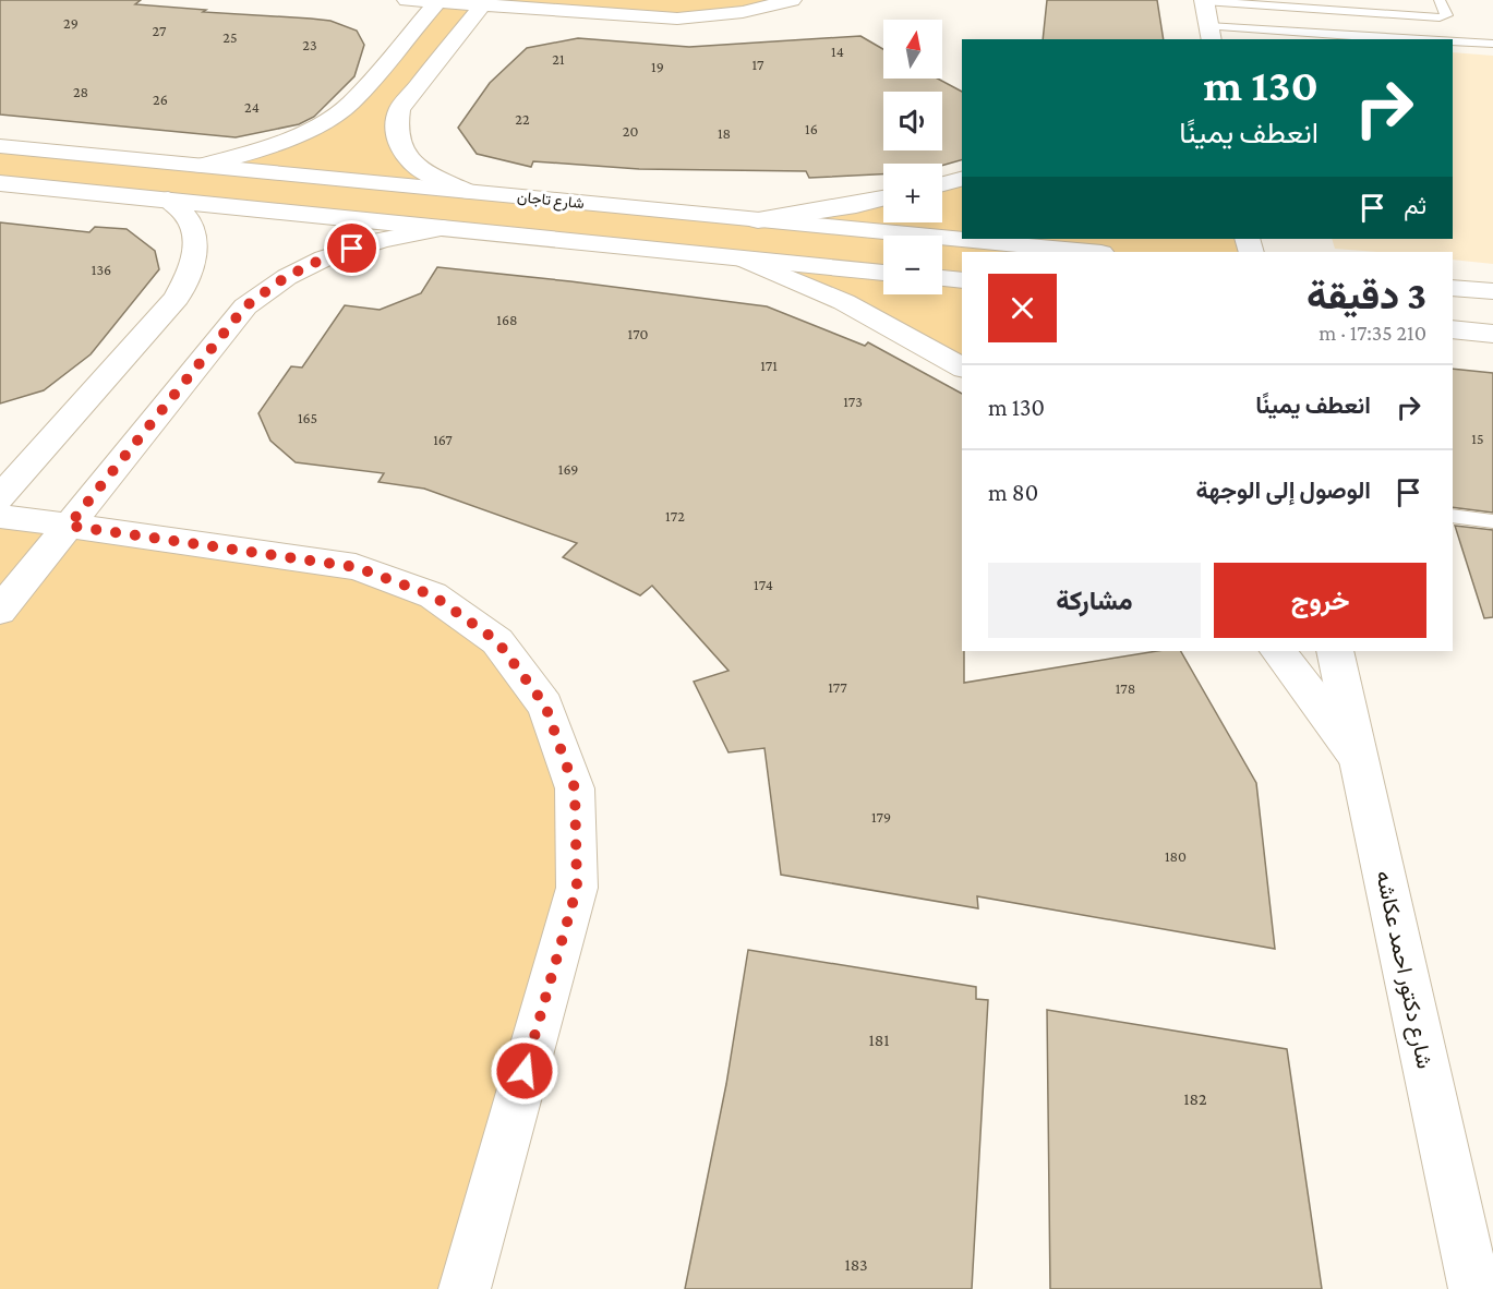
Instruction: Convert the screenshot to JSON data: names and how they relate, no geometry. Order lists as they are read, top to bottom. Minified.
{"streets":{"street":["شارع تاجان","شارع دكتور احمد عكاشه"]},"house_numbers":["29","27","25","23","14","21","17","19","28","26","24","22","16","20","18","136","168","170","171","173","165","15","167","169","172","174","177","178","179","180","181","182","183"],"north":"top","page":{"map_buttons":["+","−"],"turn":["130 m","انعطف يمينًا"],"then":"ثم","heading":["3 دقيقة","210 m · 17:35"],"list":[{"name":"انعطف يمينًا","value":"130 m"},{"name":"الوصول إلى الوجهة","value":"80 m"}],"buttons":["خروج","مشاركة"]}}
